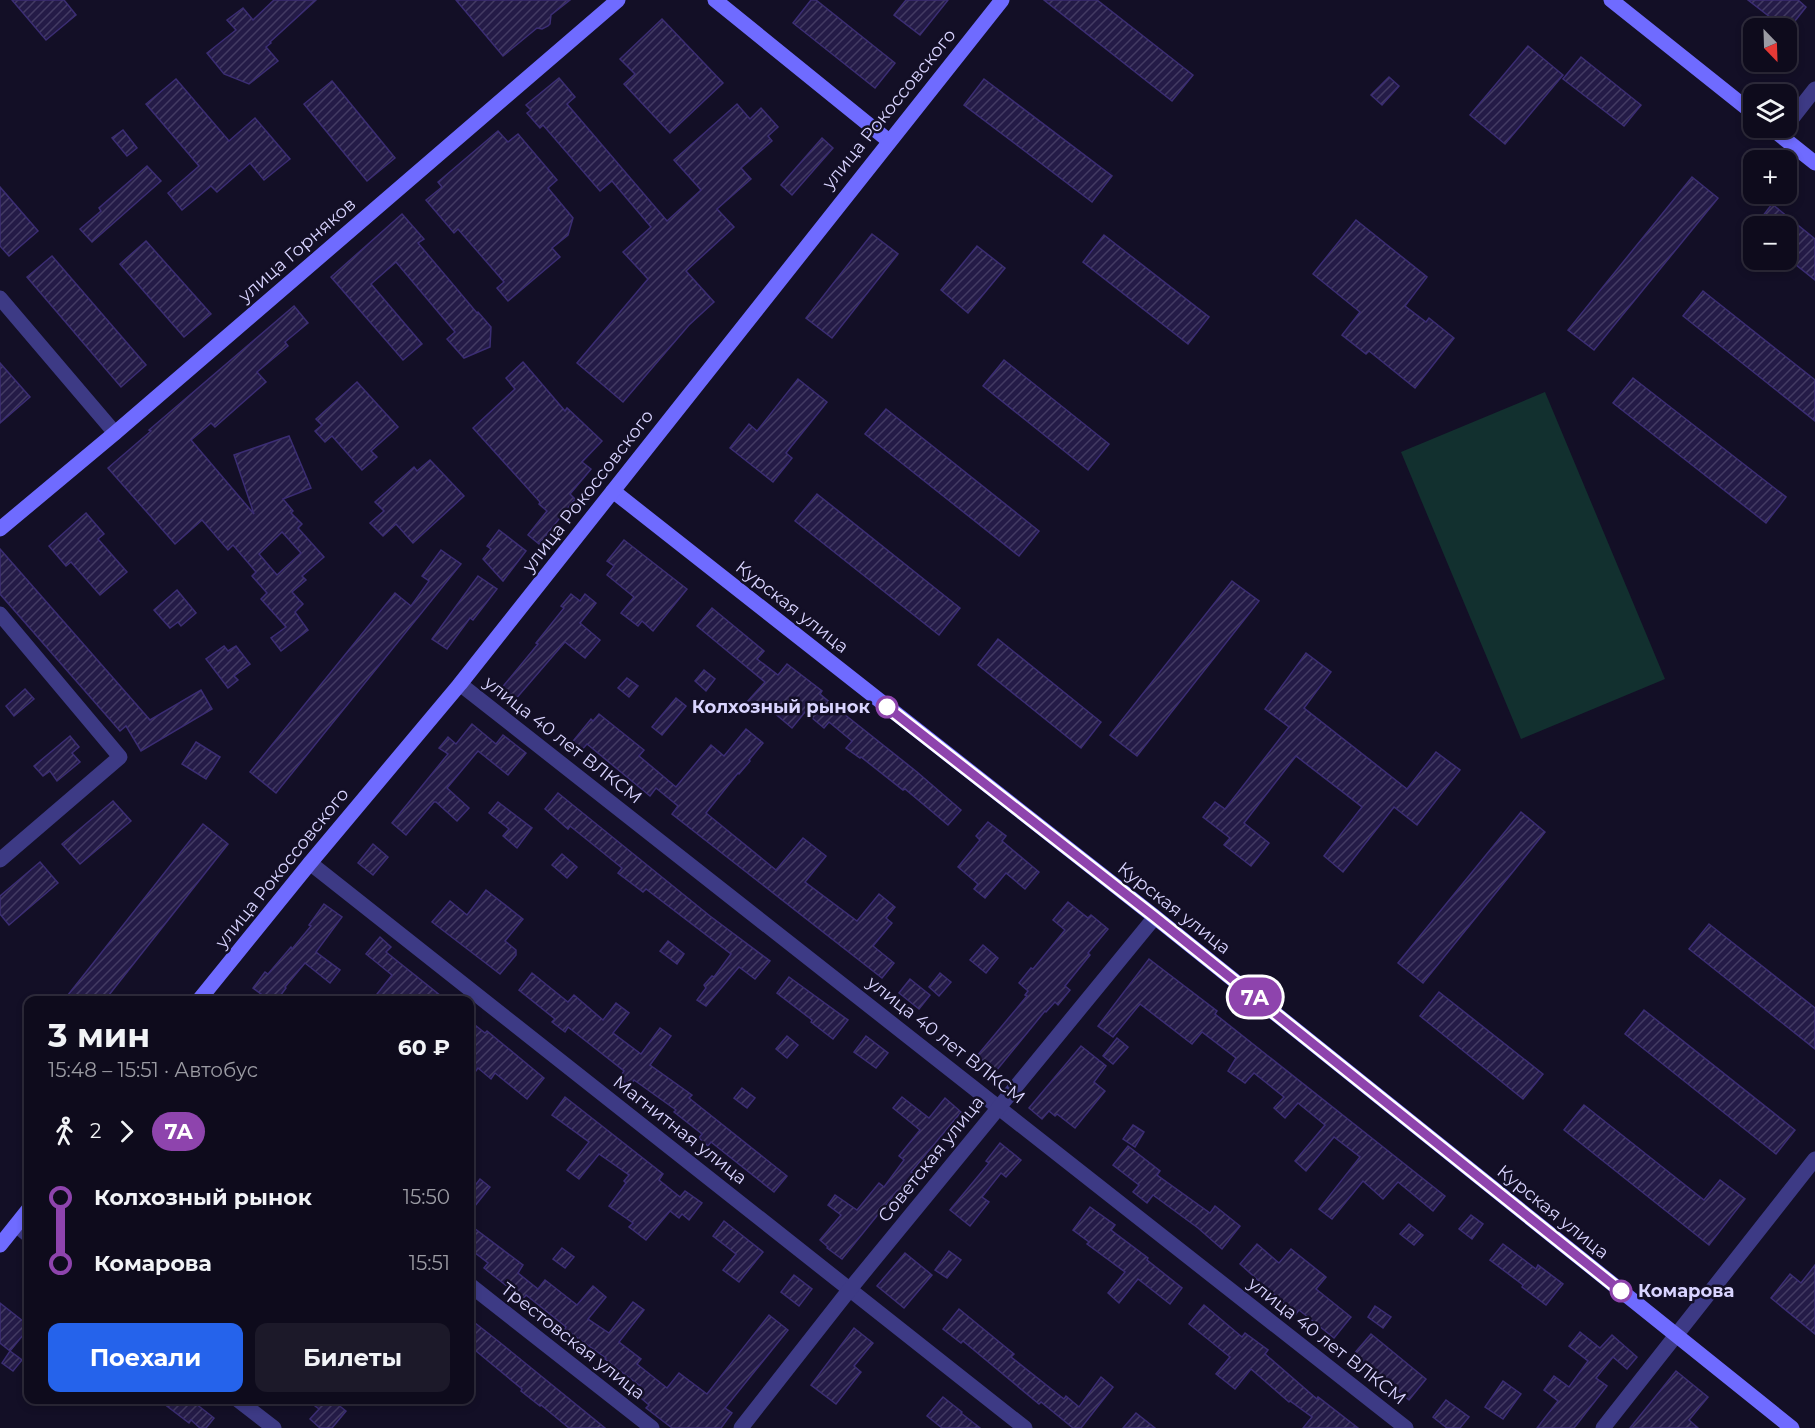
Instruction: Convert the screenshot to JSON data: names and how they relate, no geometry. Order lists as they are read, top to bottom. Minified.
{"streets":{"main road":["улица Рокоссовского","улица Горняков","Курская улица"],"street":["улица 40 лет ВЛКСМ","Магнитная улица","Советская улица","Трестовская улица"]},"crossings":[["улица Рокоссовского","Курская улица"],["улица Рокоссовского","улица 40 лет ВЛКСМ"],["улица Рокоссовского","Магнитная улица"],["Курская улица","Советская улица"],["улица 40 лет ВЛКСМ","Советская улица"],["Магнитная улица","Советская улица"]],"places":["Колхозный рынок","Комарова"],"lines":["bus line 7А"],"north":"bottom right","page":{"on_map":"7А","map_buttons":["+","−"],"heading":["3 мин","15:48 – 15:51 · Автобус","60 ₽"],"legs":["2","7А"],"list":[{"name":"Колхозный рынок","value":"15:50"},{"name":"Комарова","value":"15:51"}],"buttons":["Поехали","Билеты"]}}
